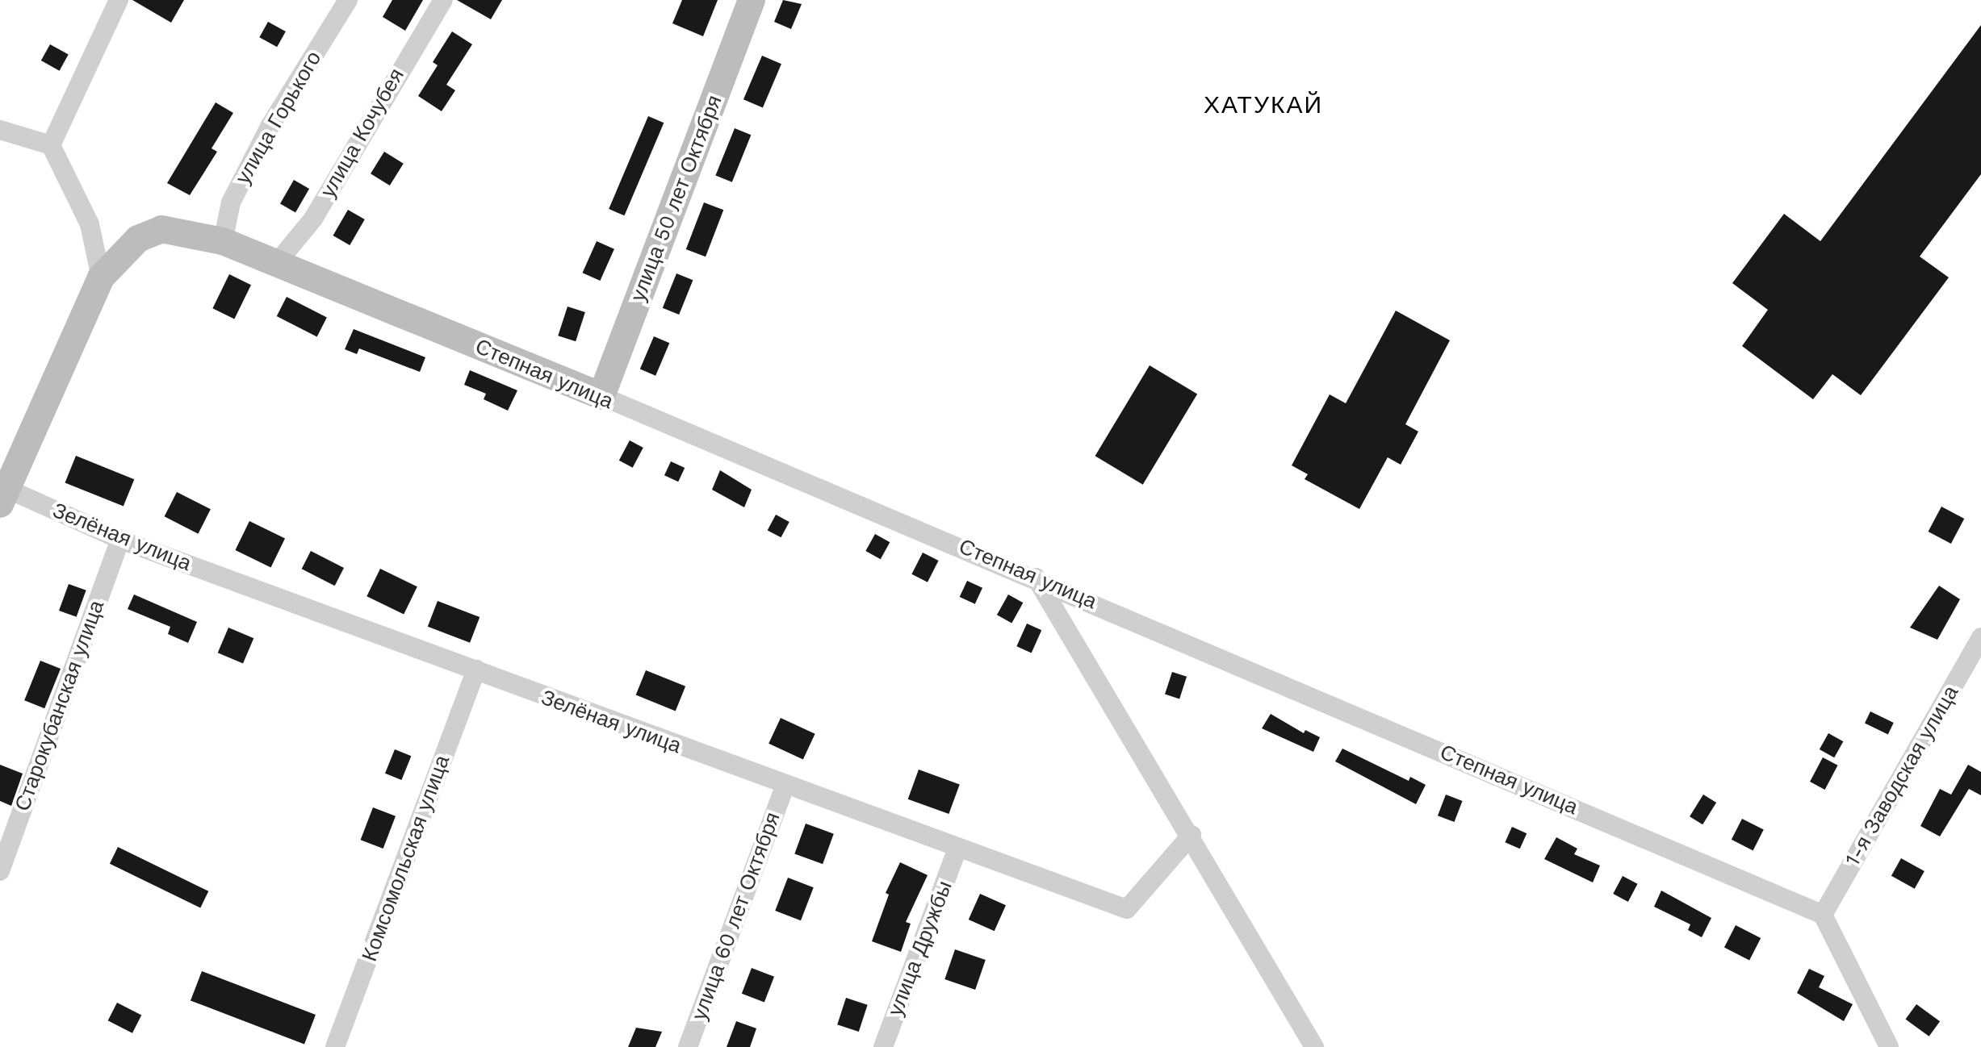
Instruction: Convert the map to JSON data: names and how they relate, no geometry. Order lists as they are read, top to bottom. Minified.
{"streets":{"street":["улица Горького","улица Кочубея","улица 50 лет Октября","Степная улица","Зелёная улица","Старокубанская улица","1-я Заводская улица","Комсомольская улица","улица 60 лет Октября","улица Дружбы"]},"crossings":[["улица Горького","Степная улица"],["улица Кочубея","Степная улица"],["улица 50 лет Октября","Степная улица"],["Степная улица","Зелёная улица"],["Степная улица","1-я Заводская улица"],["Зелёная улица","Старокубанская улица"],["Зелёная улица","Комсомольская улица"],["Зелёная улица","улица 60 лет Октября"],["Зелёная улица","улица Дружбы"]],"districts":["ХАТУКАЙ"]}
